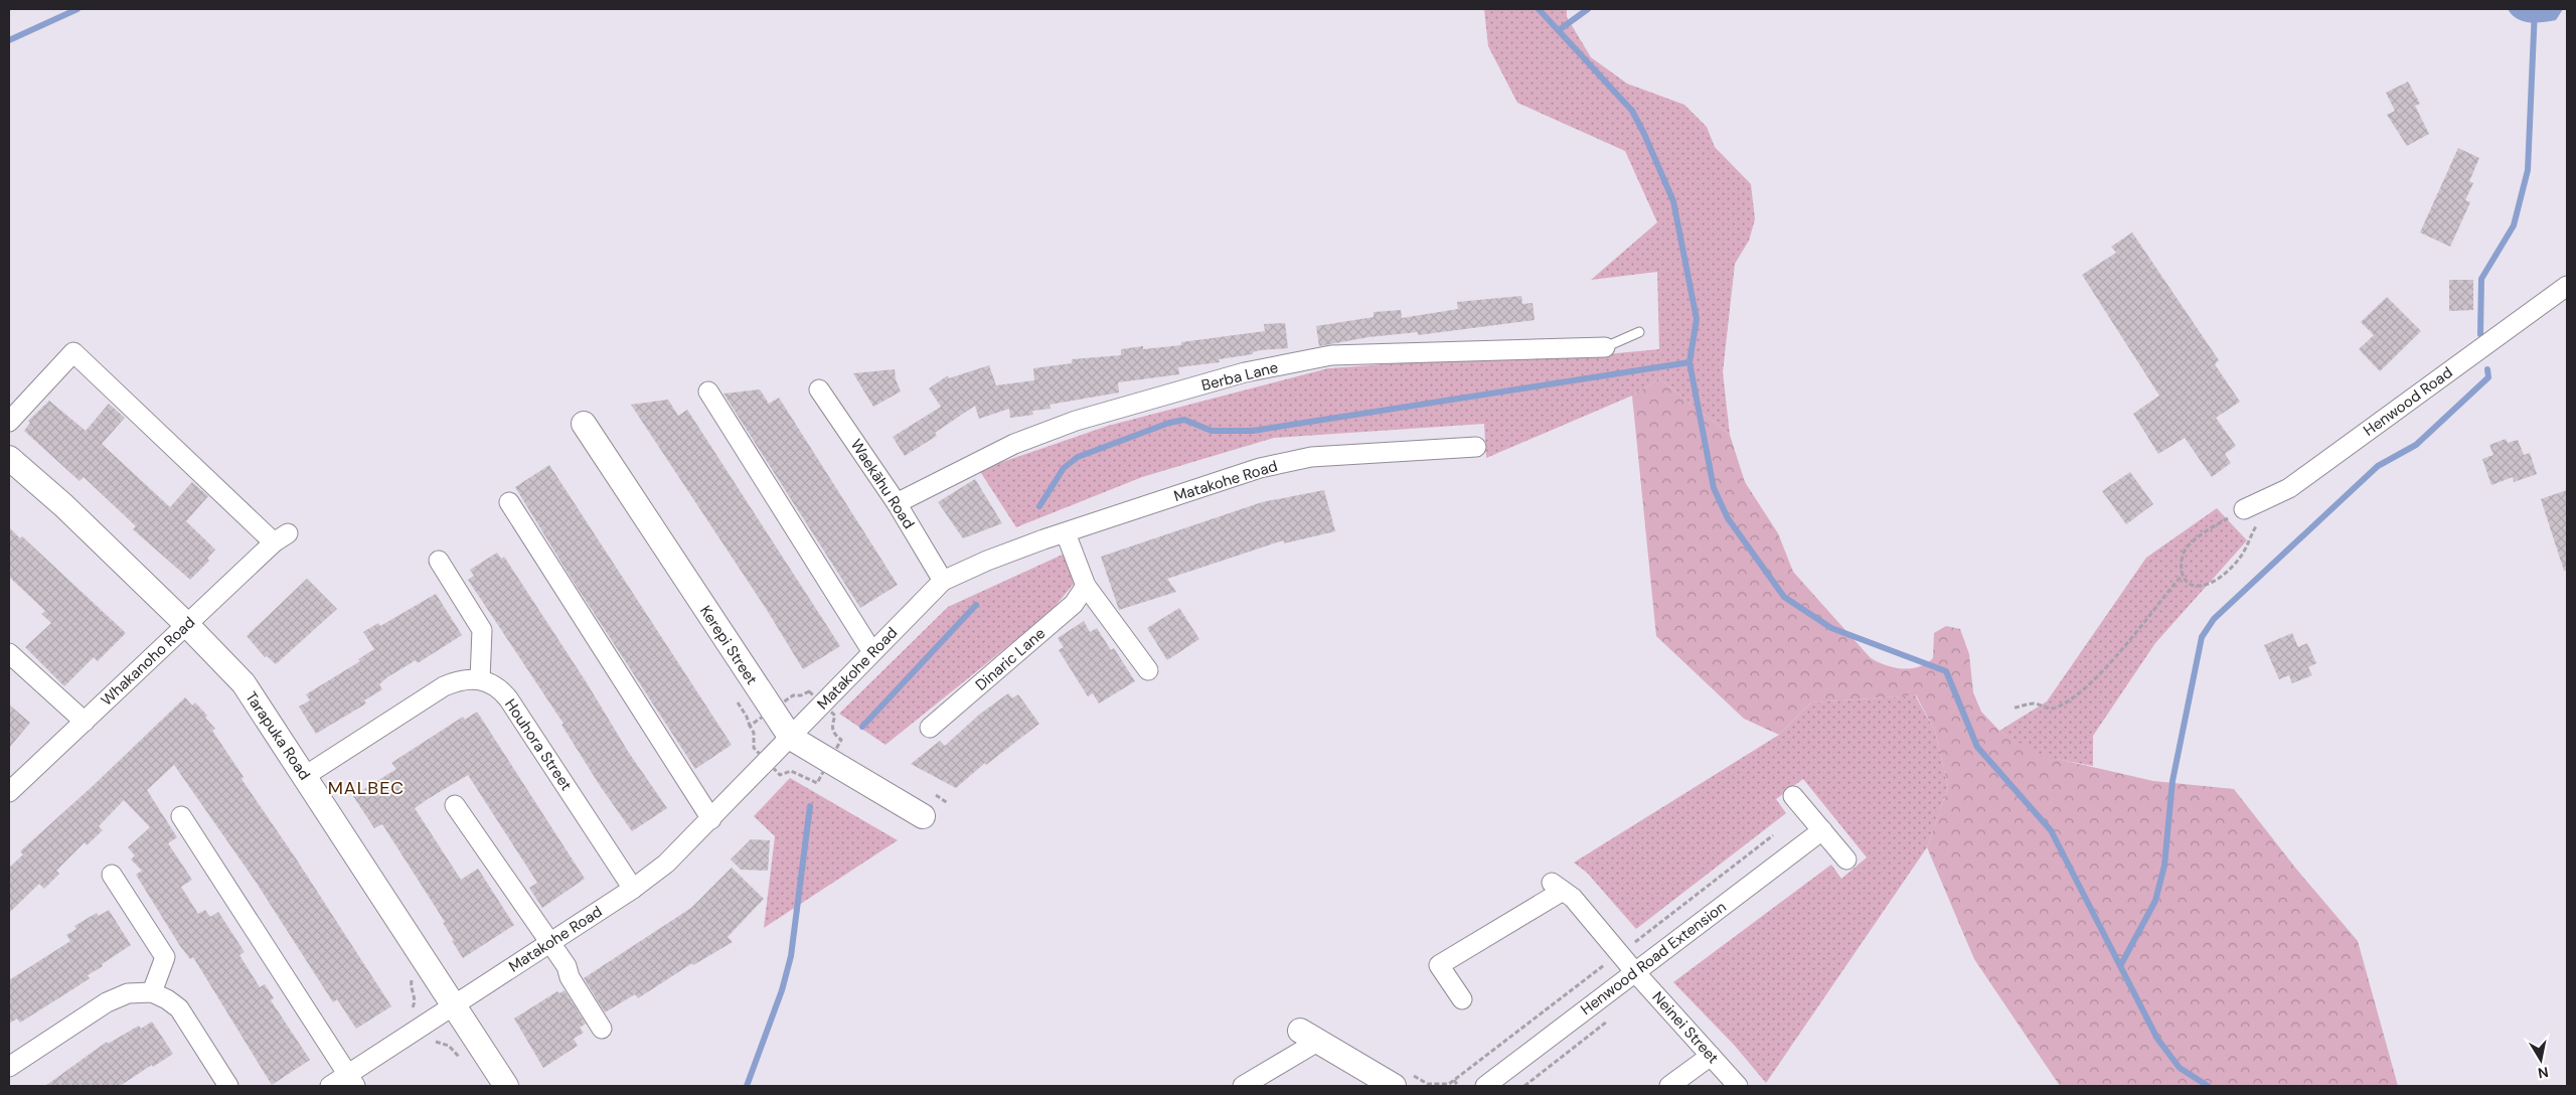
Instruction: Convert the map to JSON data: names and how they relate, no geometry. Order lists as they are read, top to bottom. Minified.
{"streets":{"street":["Berba Lane","Henwood Road","Matakohe Road","Waekāhu Road","Kerepi Street","Dinaric Lane","Whakanoho Road","Tarapuka Road","Houhora Street","Henwood Road Extension","Neinei Street"]},"crossings":[["Berba Lane","Waekāhu Road"],["Matakohe Road","Waekāhu Road"],["Matakohe Road","Kerepi Street"],["Matakohe Road","Tarapuka Road"],["Matakohe Road","Houhora Street"],["Whakanoho Road","Tarapuka Road"],["Henwood Road Extension","Neinei Street"]],"districts":["MALBEC"],"north":"bottom"}
